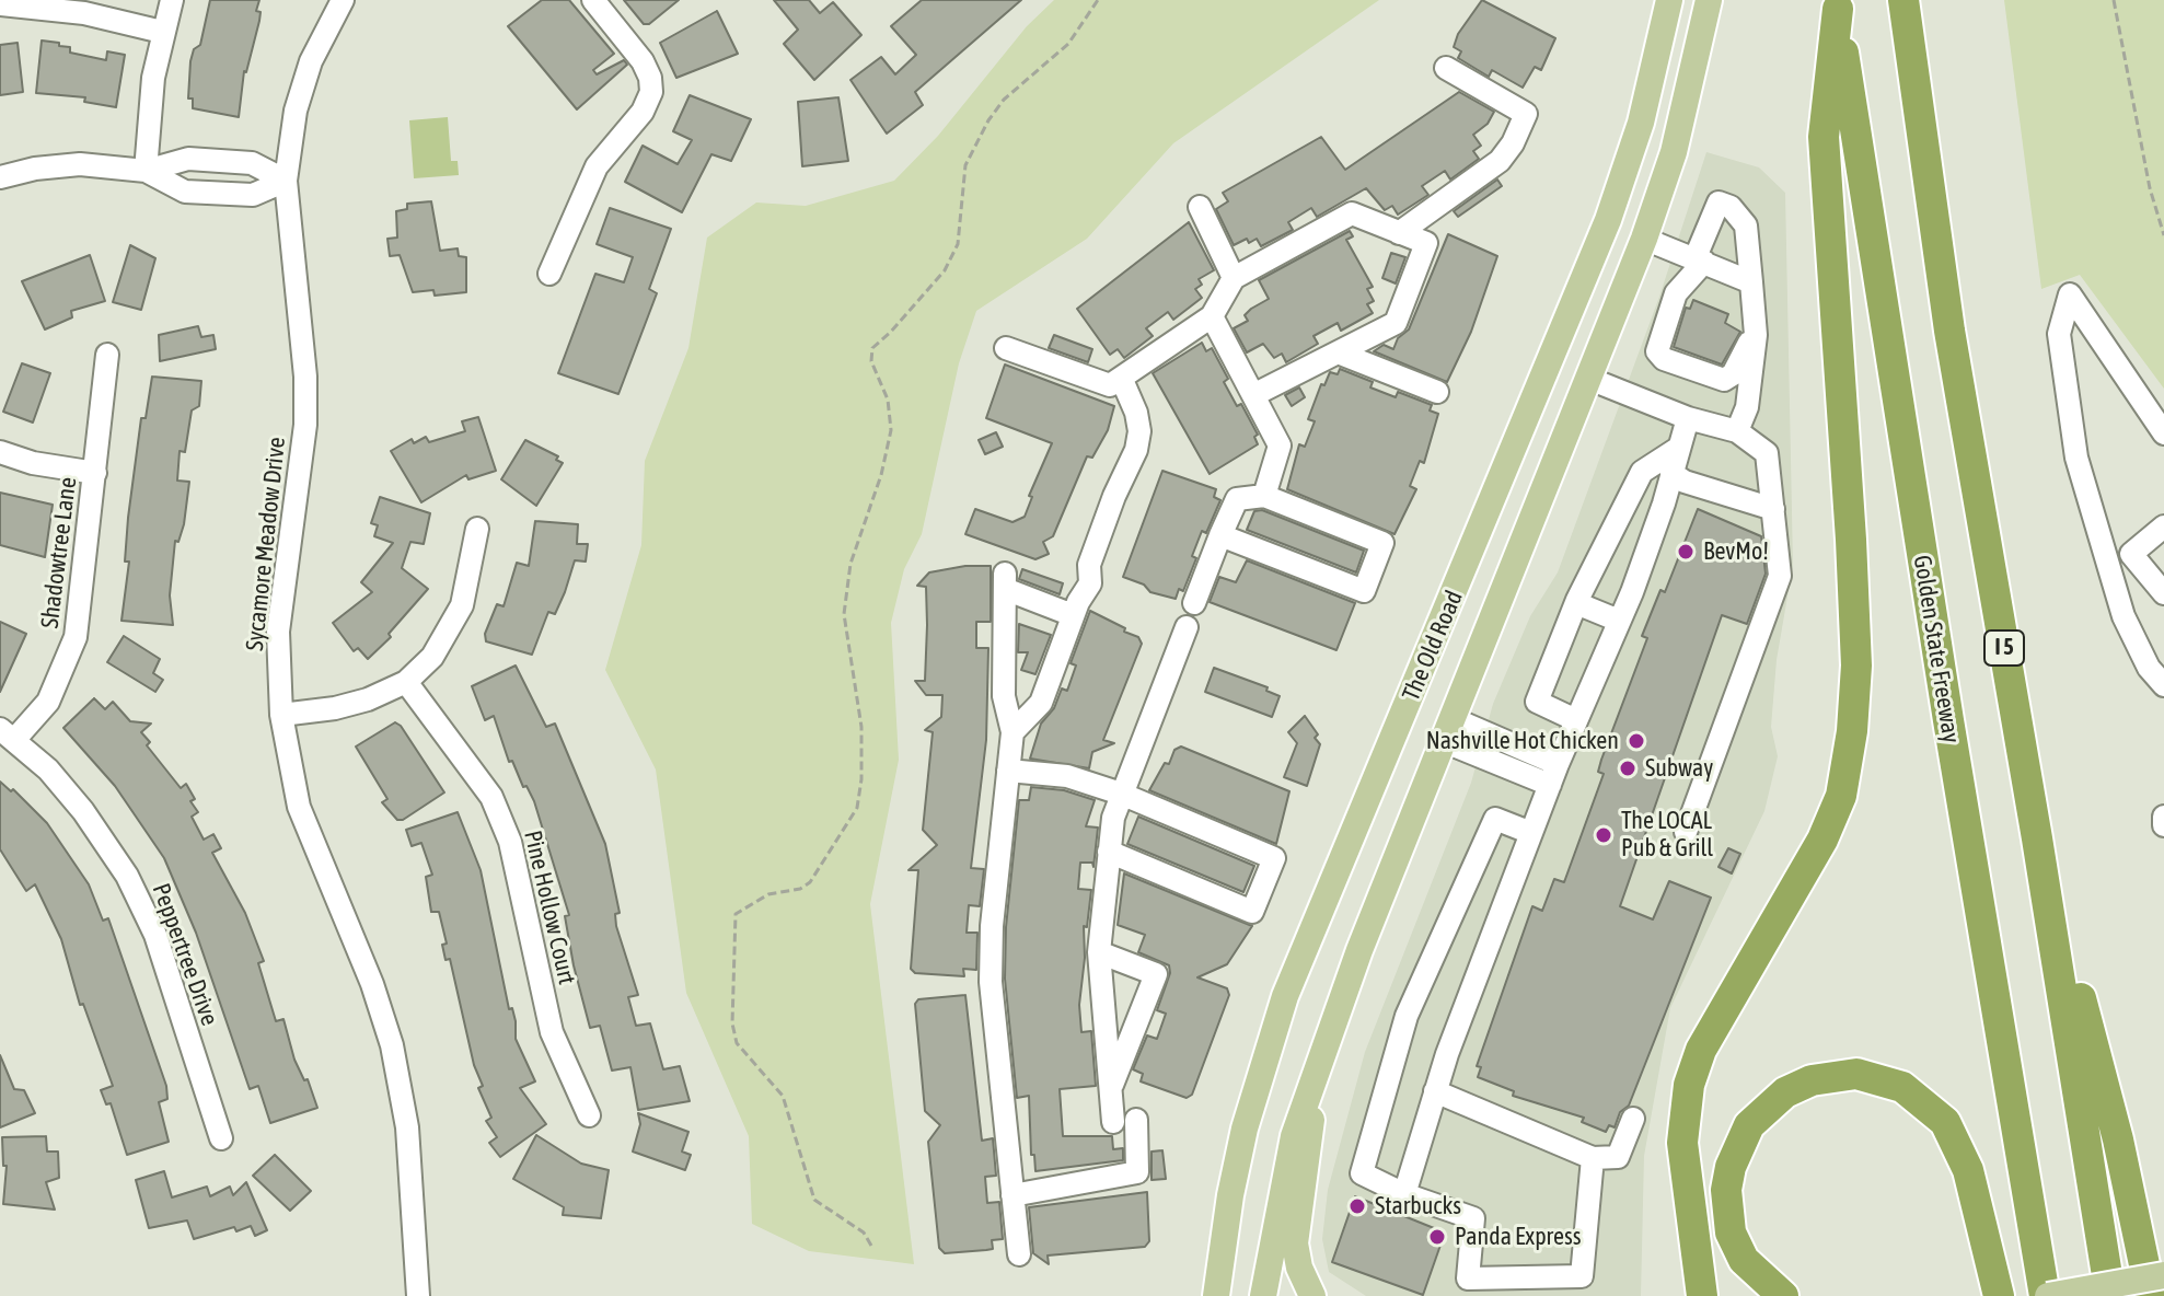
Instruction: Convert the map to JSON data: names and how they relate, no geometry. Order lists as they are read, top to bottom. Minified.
{"streets":{"highway":["I 5","Golden State Freeway"],"main road":["The Old Road"],"street":["Sycamore Meadow Drive","Shadowtree Lane","Pine Hollow Court","Peppertree Drive"]},"crossings":[["Shadowtree Lane","Peppertree Drive"]],"places":["BevMo!","Nashville Hot Chicken","Subway","The LOCAL Pub & Grill","Starbucks","Panda Express"]}
